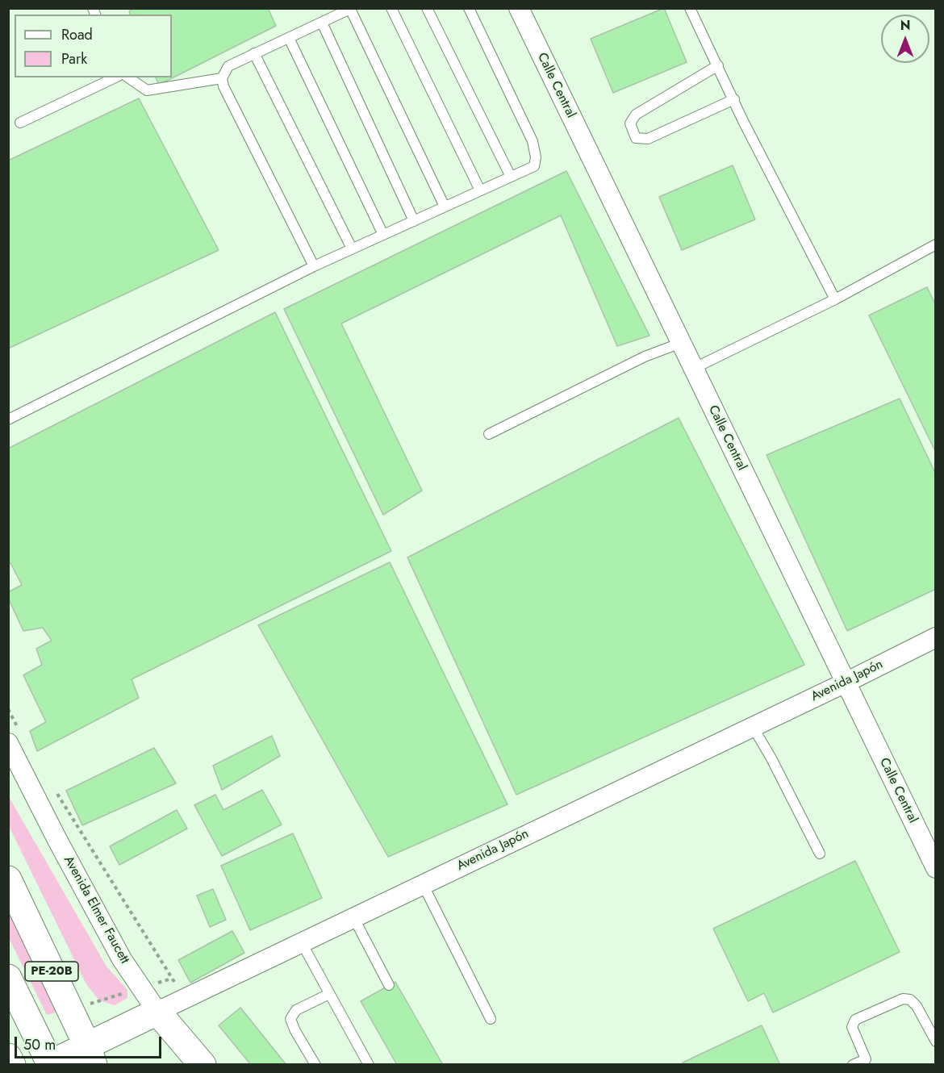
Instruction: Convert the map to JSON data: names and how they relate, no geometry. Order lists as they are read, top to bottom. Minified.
{"streets":{"main road":["Avenida Japón","Avenida Elmer Faucett","PE-20B"],"street":["Calle Central"]},"crossings":[["Calle Central","Avenida Japón"],["Avenida Japón","Avenida Elmer Faucett"],["Avenida Japón","PE-20B"]],"legend":["Road","Park"],"scale_bar":"50 m","north":"top"}
